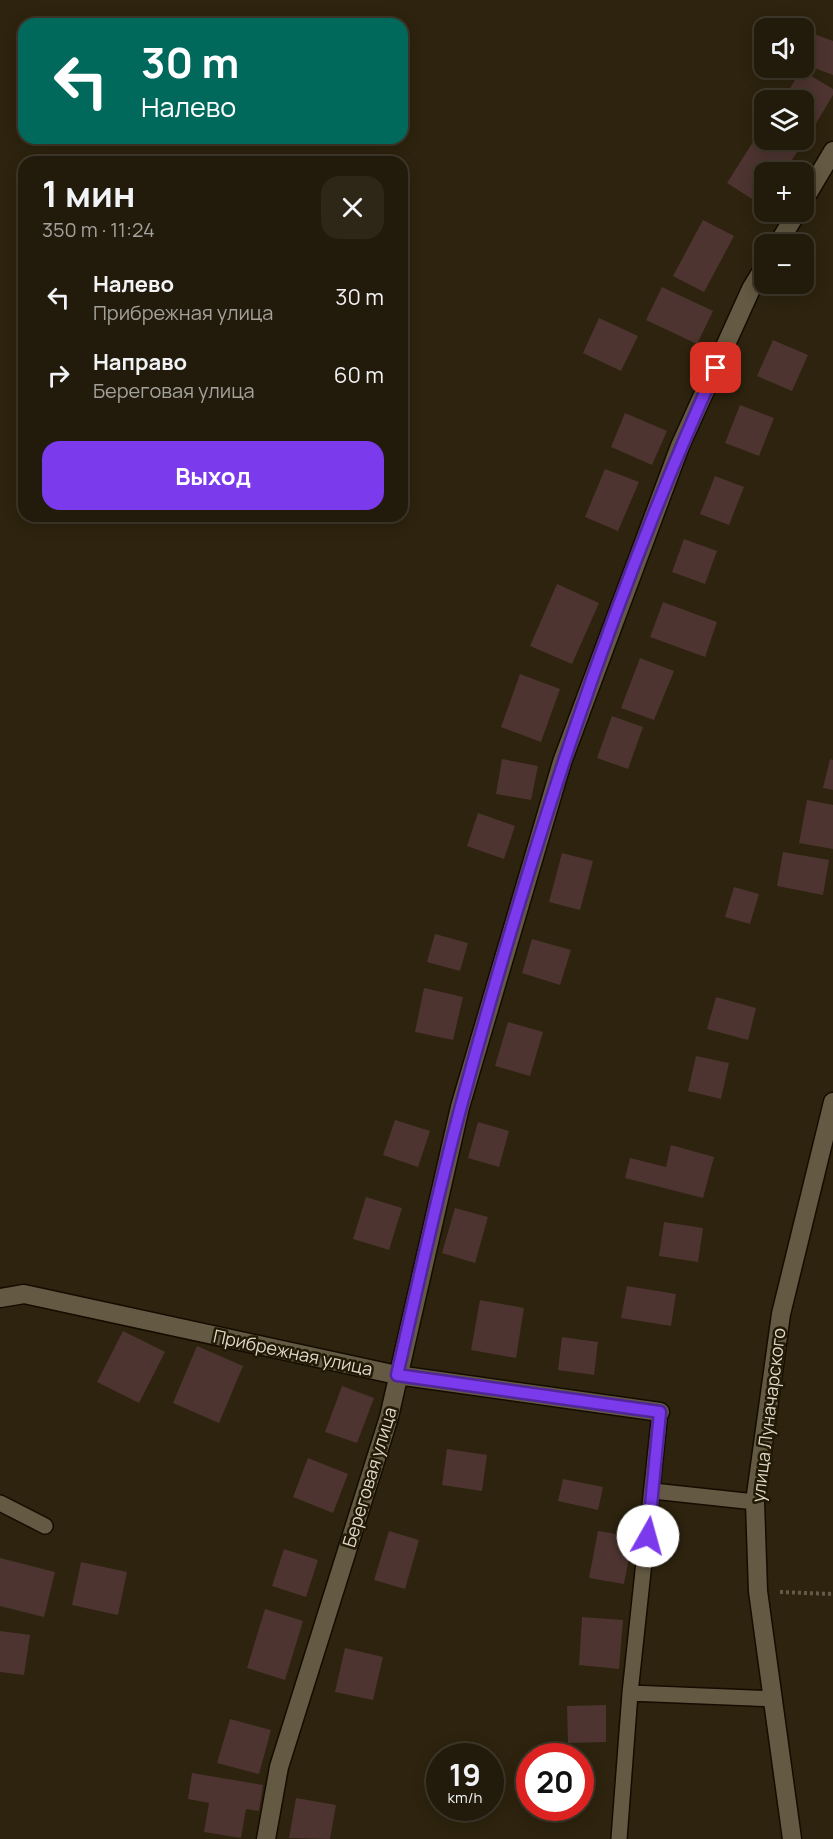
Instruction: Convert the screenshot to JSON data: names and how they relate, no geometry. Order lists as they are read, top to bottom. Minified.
{"streets":{"street":["Прибрежная улица","улица Луначарского","Береговая улица"]},"crossings":[["Прибрежная улица","Береговая улица"]],"page":{"map_buttons":["+","−"],"turn":["30 m","Налево"],"heading":["1 мин","350 m · 11:24"],"list":[{"name":"Налево","note":"Прибрежная улица","value":"30 m"},{"name":"Направо","note":"Береговая улица","value":"60 m"}],"buttons":"Выход","speed":"19 km/h","limit":"20"}}
